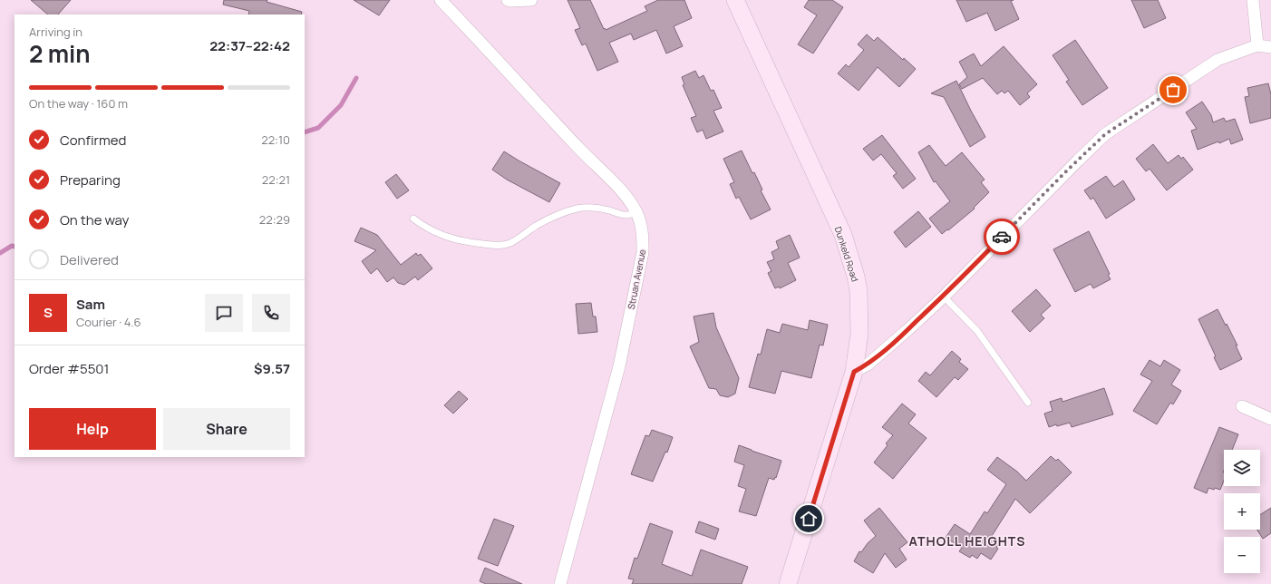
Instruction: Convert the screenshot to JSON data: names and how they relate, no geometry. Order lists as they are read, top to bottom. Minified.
{"streets":{"main road":["Dunkeld Road"],"street":["Struan Avenue"]},"districts":["ATHOLL HEIGHTS"],"page":{"heading":["2 min","Arriving in","22:37–22:42"],"panel":["Sam","Courier · 4.6","Order #5501","$9.57"],"bar":"On the way · 160 m","list":[["Confirmed","22:10"],["Preparing","22:21"],["On the way","22:29"],"Delivered"],"round":"S","buttons":["Help","Share"],"map_buttons":["+","−"]}}
